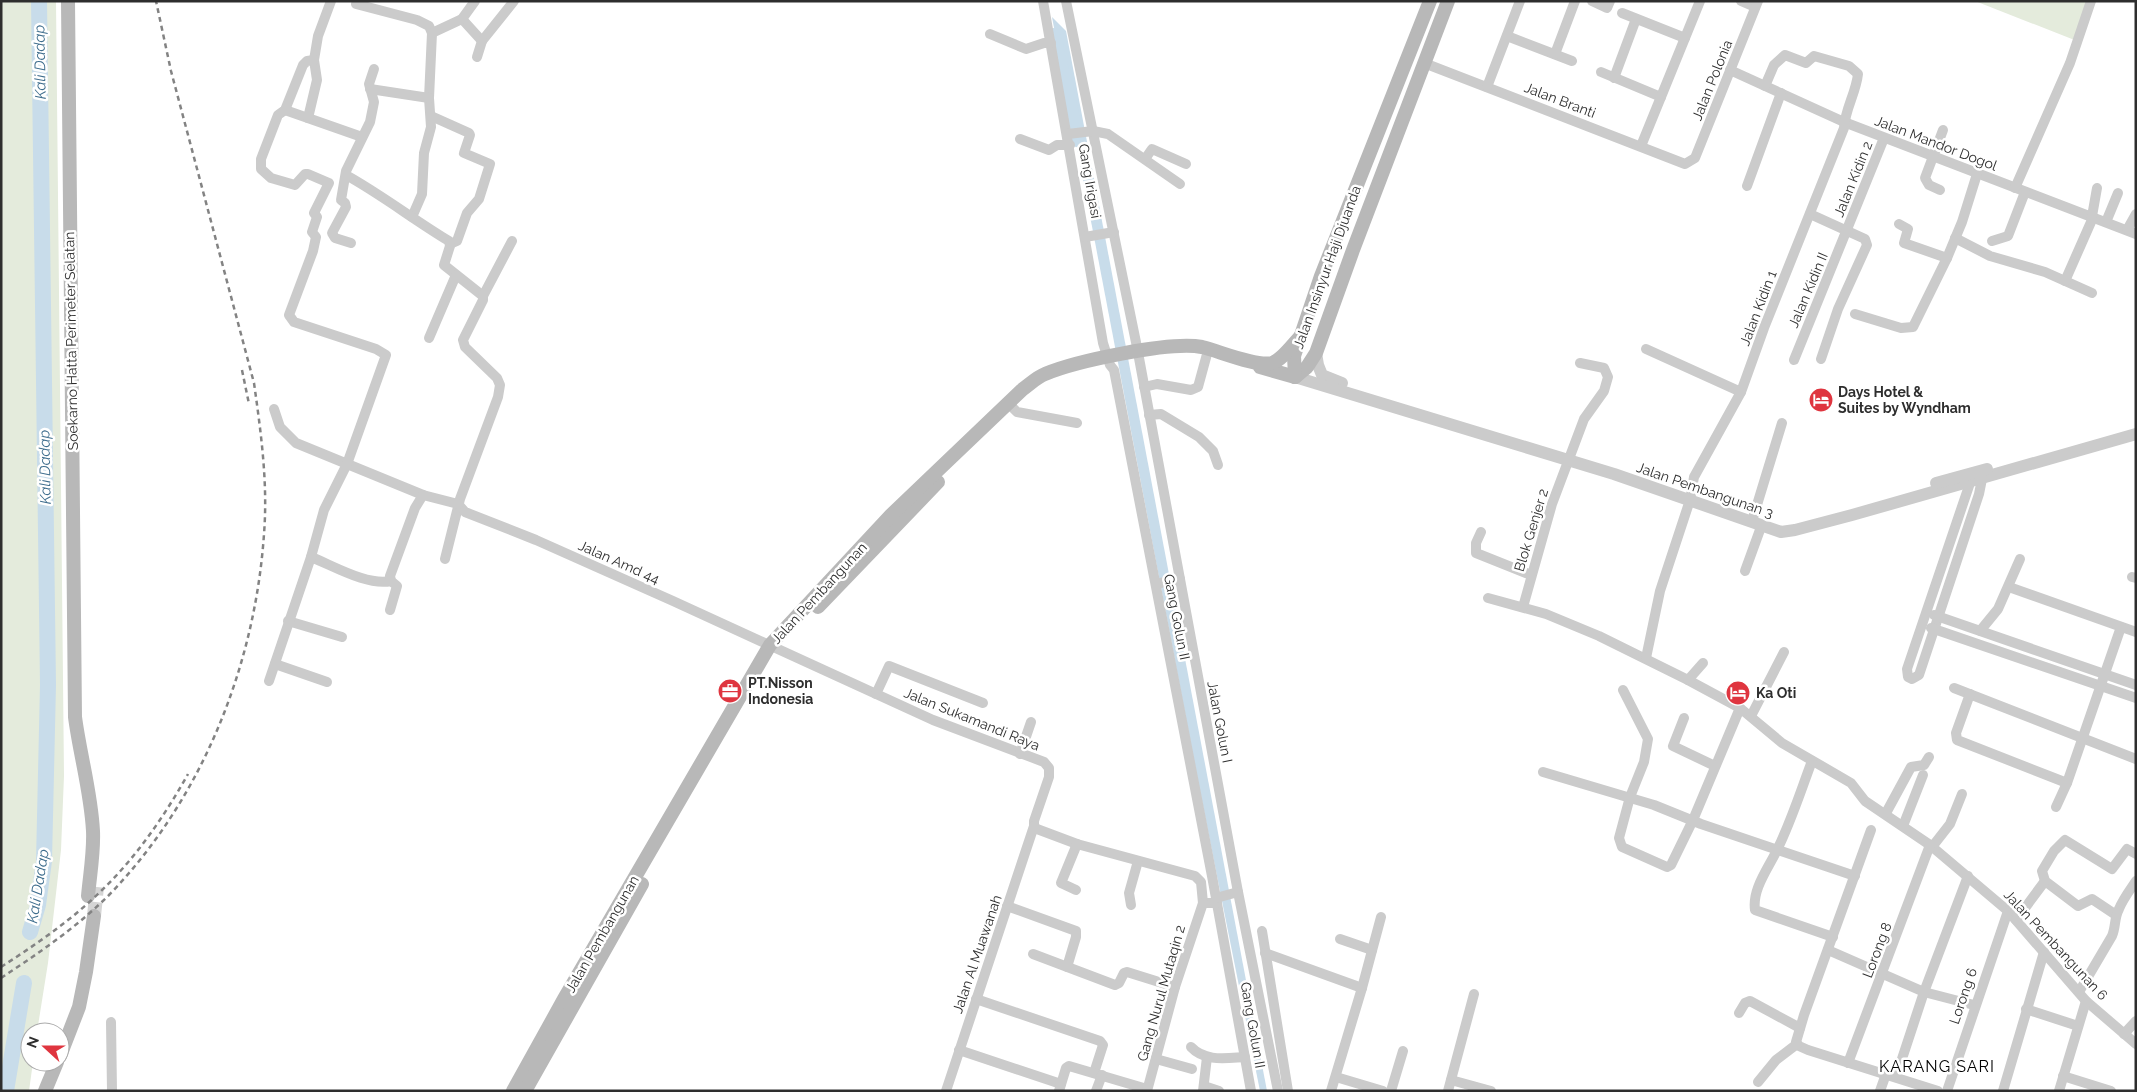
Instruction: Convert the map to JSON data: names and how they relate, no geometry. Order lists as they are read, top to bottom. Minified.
{"streets":{"main road":["Jalan Insinyur Haji Djuanda","Soekarno Hatta Perimeter Selatan","Jalan Pembangunan"],"street":["Jalan Polonia","Jalan Branti","Jalan Mandor Dogol","Jalan Kidin 2","Gang Irigasi","Jalan Kidin II","Jalan Kidin 1","Jalan Pembangunan 3","Blok Genjer 2","Jalan Amd 44","Gang Golun II","Jalan Sukamandi Raya","Jalan Golun I","Jalan Pembangunan 6","Lorong 8","Jalan Al Muawanah","Gang Nurul Mutaqin 2","Lorong 6"]},"crossings":[["Jalan Polonia","Jalan Branti"],["Jalan Polonia","Jalan Mandor Dogol"],["Jalan Branti","Jalan Insinyur Haji Djuanda"],["Jalan Mandor Dogol","Jalan Kidin 2"],["Jalan Mandor Dogol","Jalan Kidin 1"],["Jalan Kidin 2","Jalan Kidin II"],["Gang Irigasi","Jalan Pembangunan"],["Gang Irigasi","Gang Golun II"],["Jalan Insinyur Haji Djuanda","Jalan Pembangunan 3"],["Jalan Insinyur Haji Djuanda","Jalan Pembangunan"],["Jalan Kidin 1","Jalan Pembangunan 3"],["Jalan Kidin 1","Jalan Pembangunan 6"],["Jalan Pembangunan 3","Blok Genjer 2"],["Jalan Pembangunan 3","Jalan Pembangunan"],["Blok Genjer 2","Jalan Pembangunan 6"],["Jalan Amd 44","Jalan Pembangunan"],["Jalan Amd 44","Jalan Sukamandi Raya"],["Jalan Pembangunan","Gang Golun II"],["Jalan Pembangunan","Jalan Sukamandi Raya"],["Jalan Pembangunan","Jalan Golun I"],["Jalan Sukamandi Raya","Jalan Al Muawanah"],["Jalan Pembangunan 6","Lorong 8"],["Jalan Pembangunan 6","Lorong 6"]],"districts":["KARANG SARI"],"water":["Kali Dadap"],"places":{"hotel":["Days Hotel & Suites by Wyndham","Ka Oti"],"office":["PT.Nisson Indonesia"]},"north":"left"}
